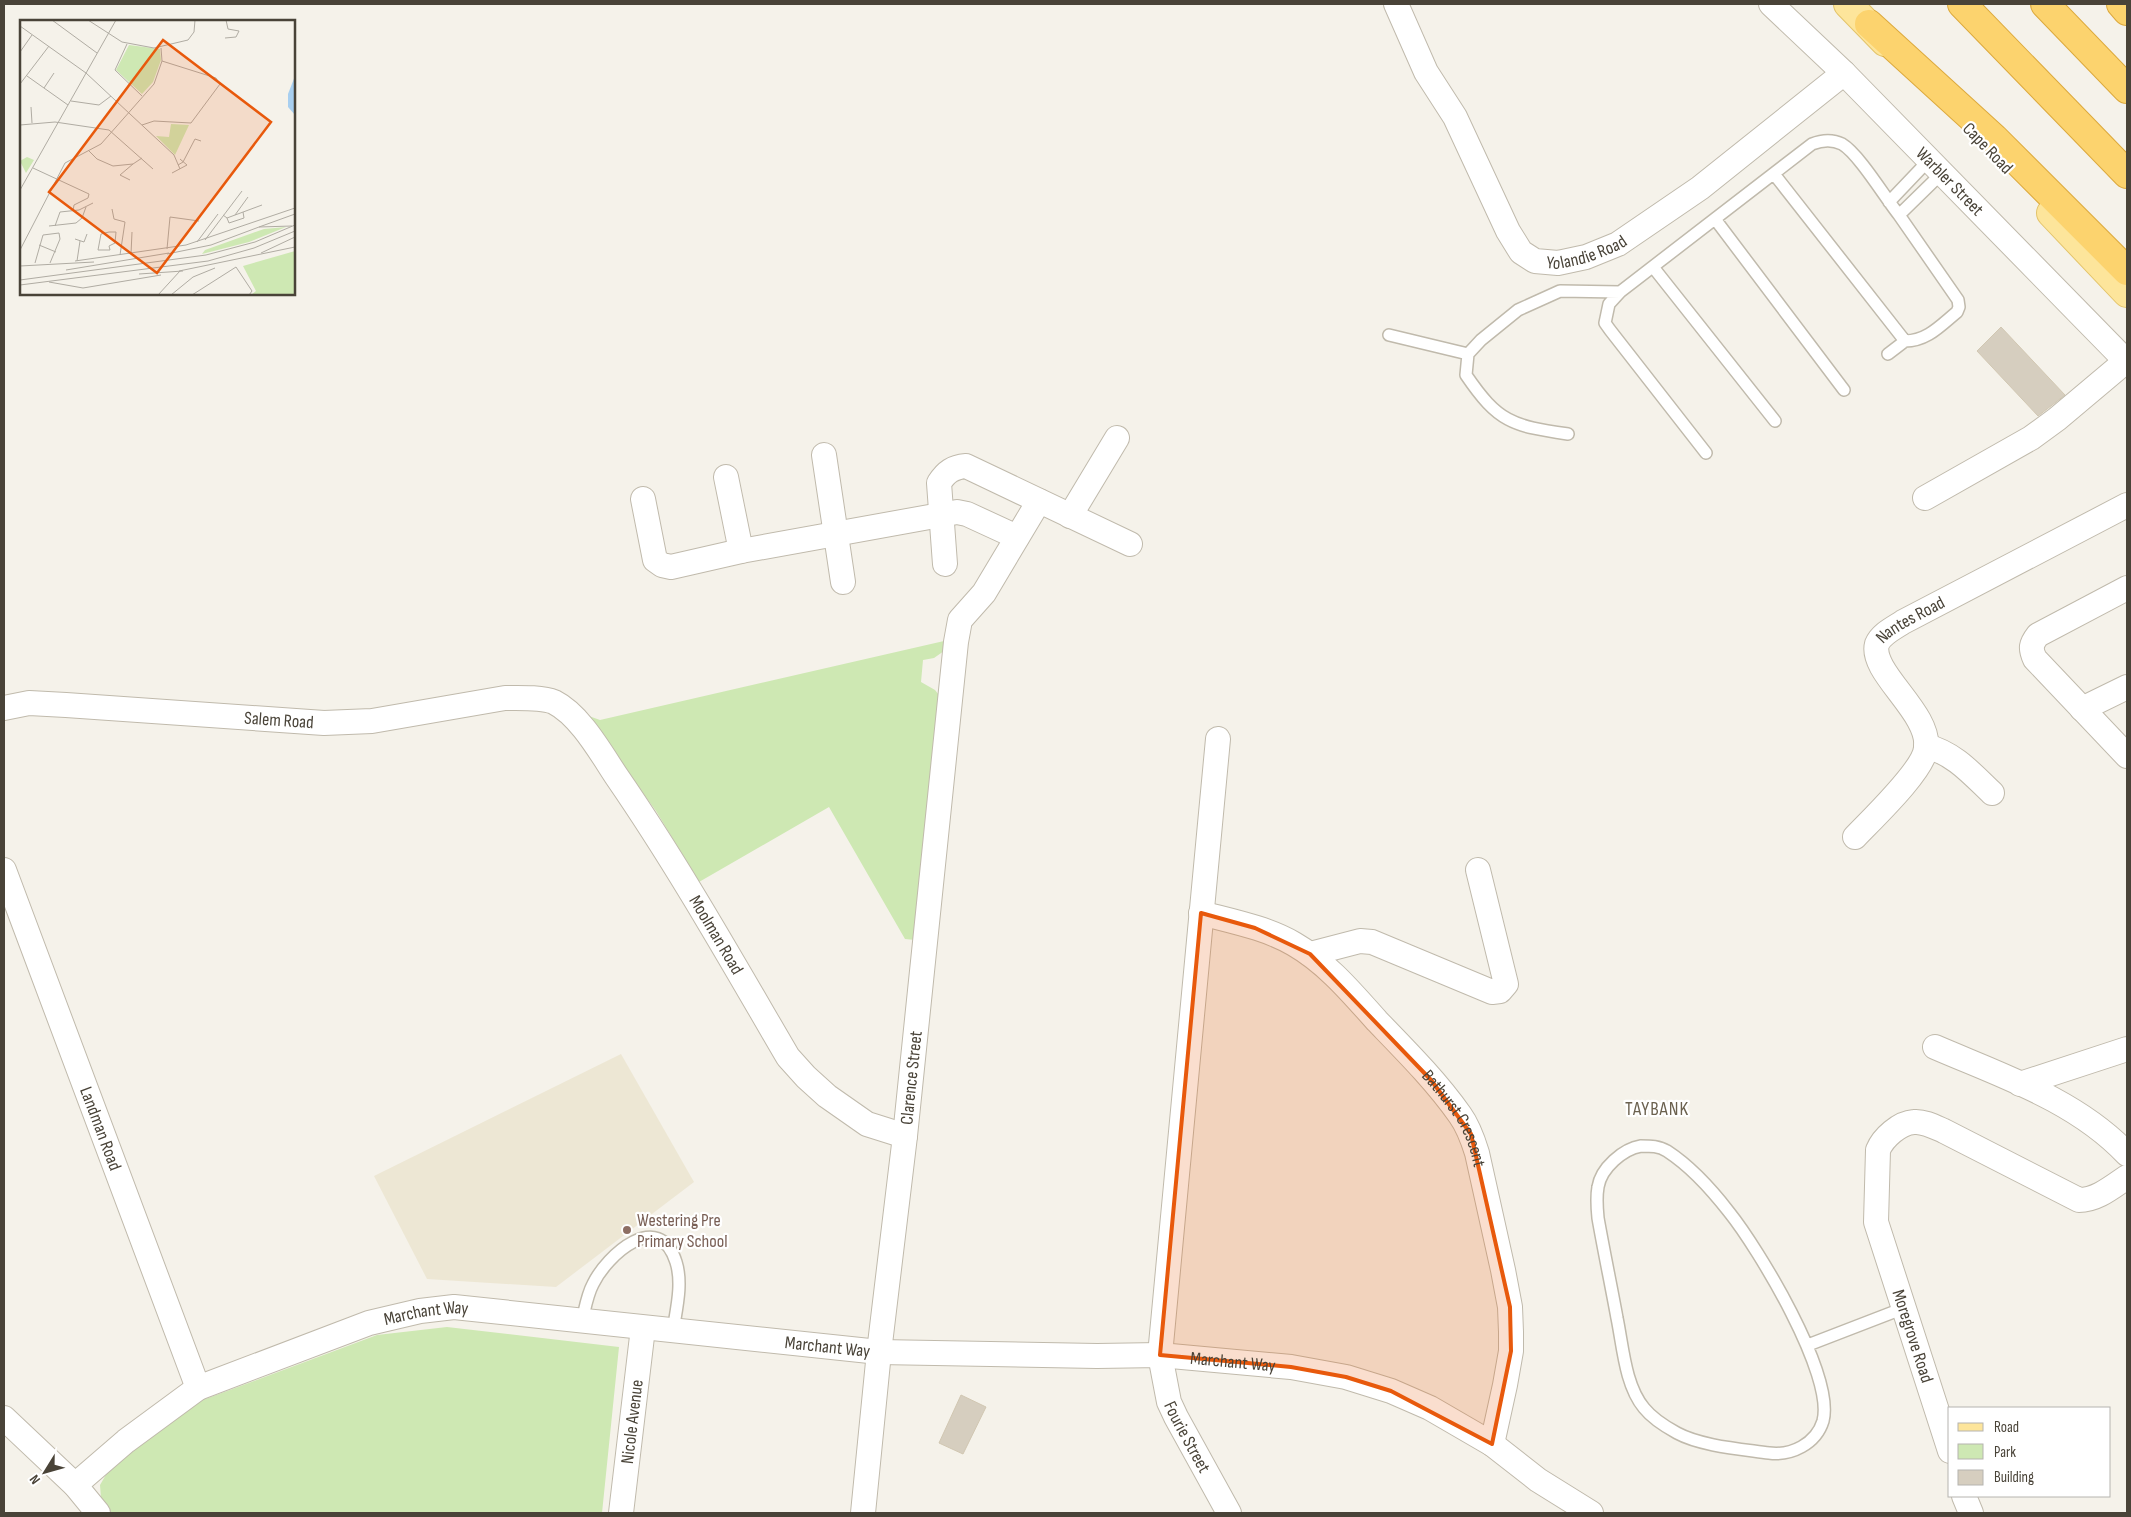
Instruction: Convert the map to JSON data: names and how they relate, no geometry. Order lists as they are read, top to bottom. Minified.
{"streets":{"main road":["Cape Road"],"street":["Warbler Street","Yolandie Road","Nantes Road","Salem Road","Moolman Road","Clarence Street","Bathurst Crescent","Landman Road","Marchant Way","Moregrove Road","Nicole Avenue","Fourie Street"]},"crossings":[["Warbler Street","Yolandie Road"],["Salem Road","Moolman Road"],["Moolman Road","Clarence Street"],["Clarence Street","Marchant Way"],["Bathurst Crescent","Marchant Way"],["Landman Road","Marchant Way"],["Marchant Way","Nicole Avenue"],["Marchant Way","Fourie Street"]],"districts":["TAYBANK"],"places":["Westering Pre Primary School"],"legend":["Road","Park","Building"],"north":"bottom left"}
